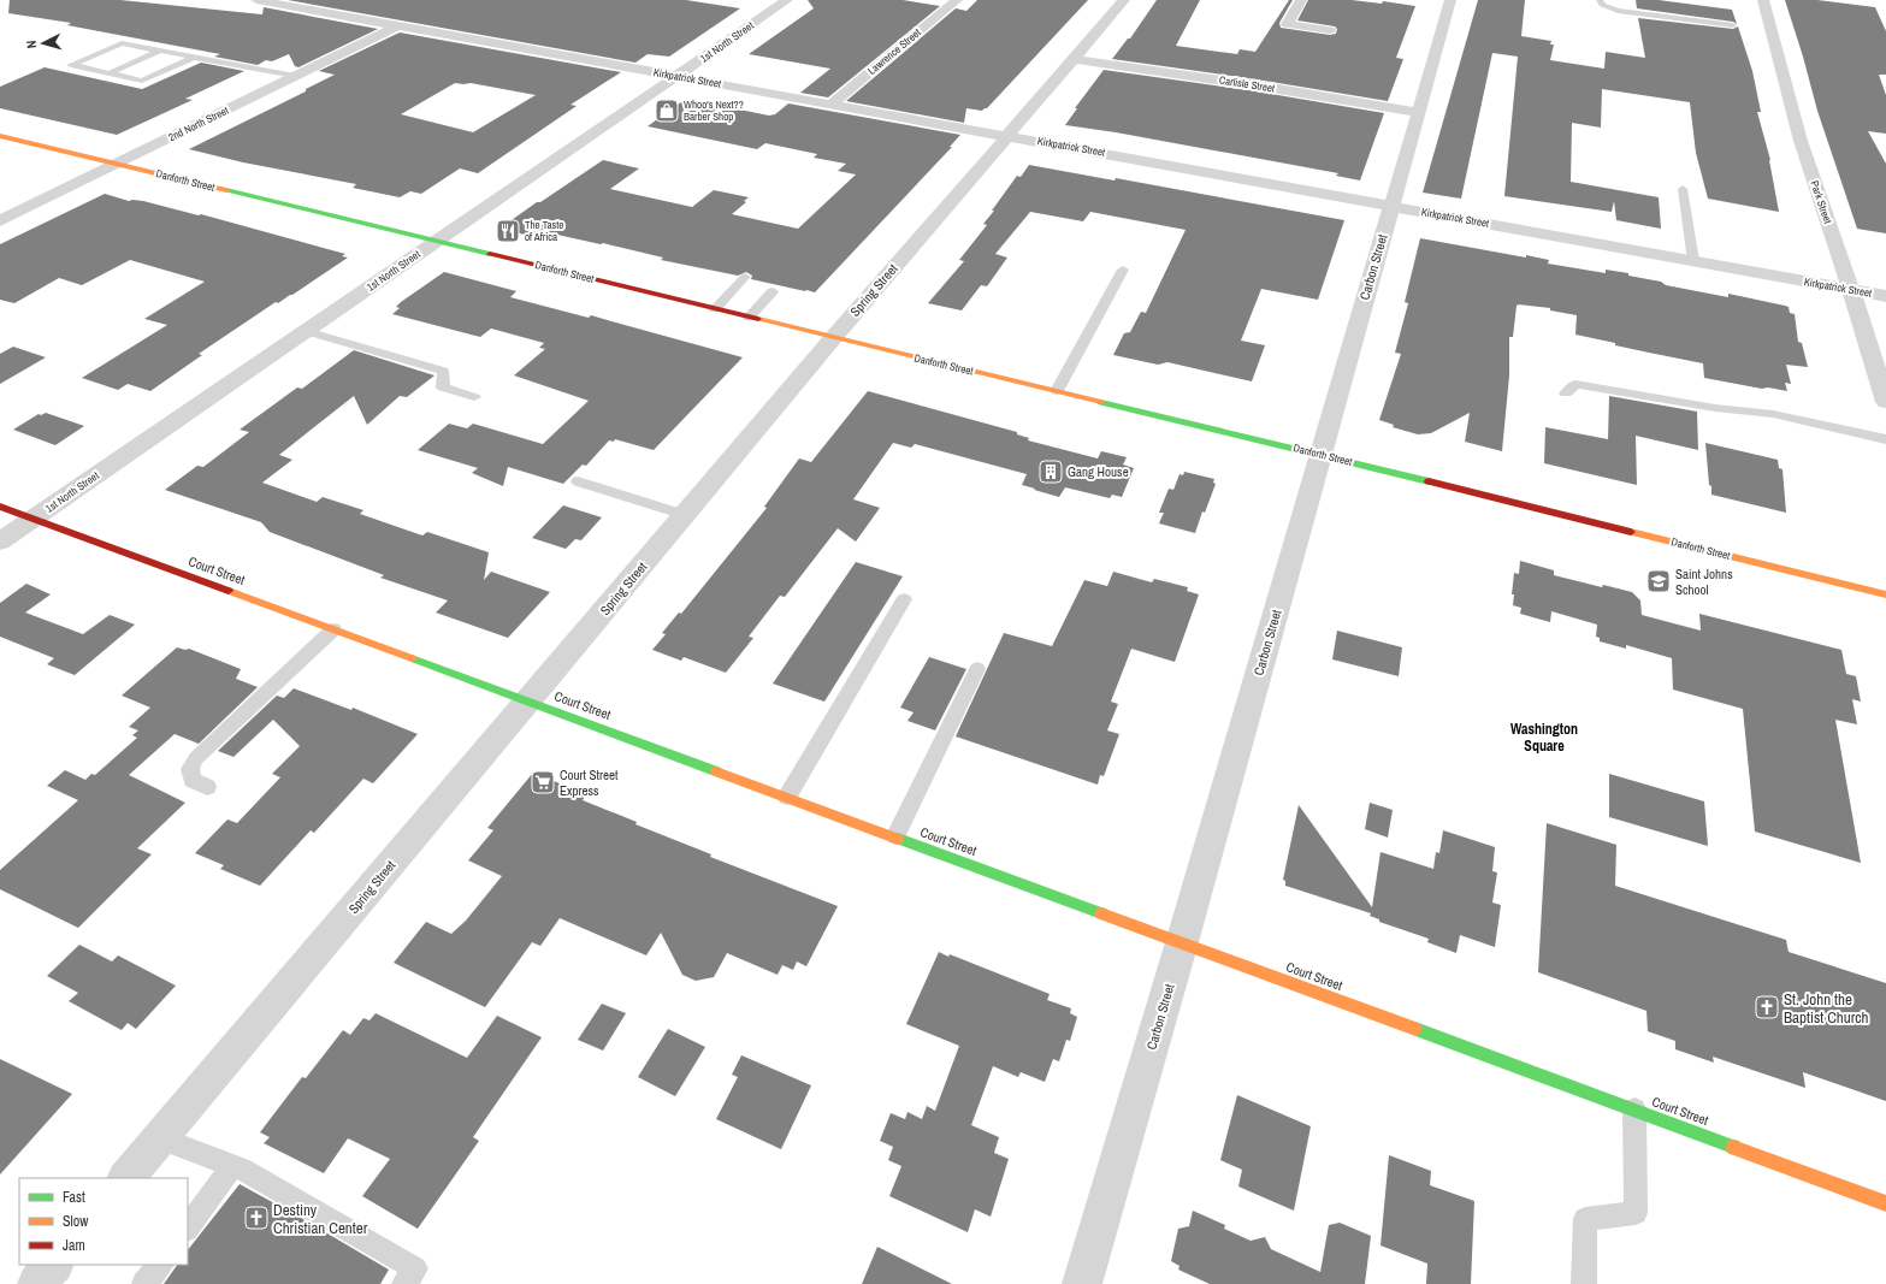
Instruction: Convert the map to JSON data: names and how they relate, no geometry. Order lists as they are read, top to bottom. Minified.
{"streets":{"street":["1st North Street","Lawrence Street","Kirkpatrick Street","Carlisle Street","2nd North Street","Danforth Street","Park Street","Carbon Street","Spring Street","Court Street"]},"crossings":[["1st North Street","Kirkpatrick Street"],["1st North Street","Danforth Street"],["1st North Street","Court Street"],["Lawrence Street","Kirkpatrick Street"],["Kirkpatrick Street","2nd North Street"],["Kirkpatrick Street","Park Street"],["Kirkpatrick Street","Carbon Street"],["Kirkpatrick Street","Spring Street"],["Carlisle Street","Carbon Street"],["Carlisle Street","Spring Street"],["2nd North Street","Danforth Street"],["Danforth Street","Carbon Street"],["Danforth Street","Spring Street"],["Carbon Street","Court Street"],["Spring Street","Court Street"]],"districts":["Washington Square"],"places":{"shop":["Whoo's Next?? Barber Shop"],"restaurant":["The Taste of Africa"],"building":["Gang House"],"school or university":["Saint Johns School"],"supermarket":["Court Street Express"],"church":["St. John the Baptist Church","Destiny Christian Center"]},"legend":["Fast","Slow","Jam"],"north":"left"}
